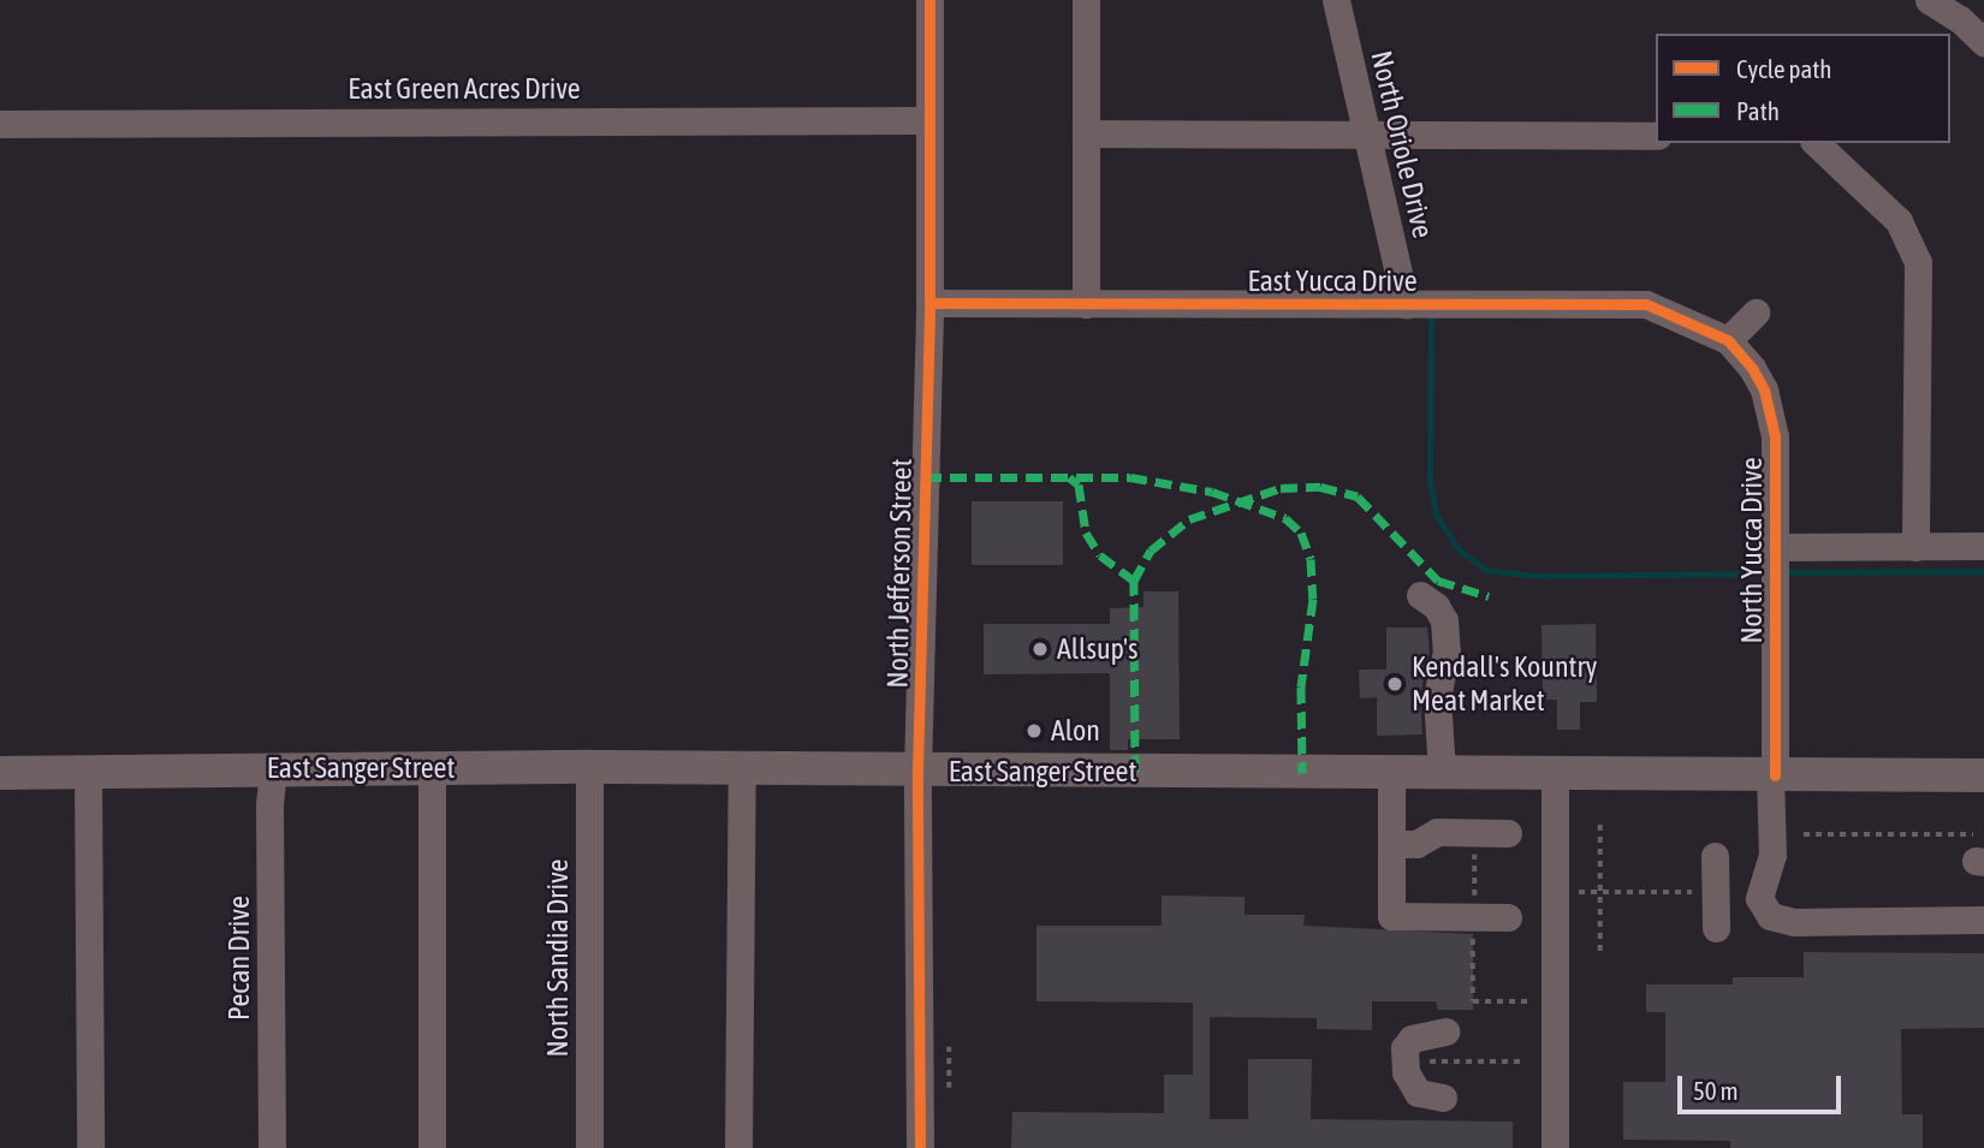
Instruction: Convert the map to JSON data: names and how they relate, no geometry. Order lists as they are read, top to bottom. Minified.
{"streets":{"main road":["East Sanger Street"],"street":["East Green Acres Drive","North Oriole Drive","East Yucca Drive","North Yucca Drive","North Jefferson Street","Pecan Drive","North Sandia Drive"]},"crossings":[["East Green Acres Drive","North Jefferson Street"],["North Oriole Drive","East Yucca Drive"],["East Yucca Drive","North Yucca Drive"],["East Yucca Drive","North Jefferson Street"],["North Yucca Drive","East Sanger Street"],["North Jefferson Street","East Sanger Street"],["East Sanger Street","Pecan Drive"],["East Sanger Street","North Sandia Drive"]],"places":["Allsup's","Kendall's Kountry Meat Market","Alon"],"legend":["Cycle path","Path"],"scale_bar":"50 m"}
